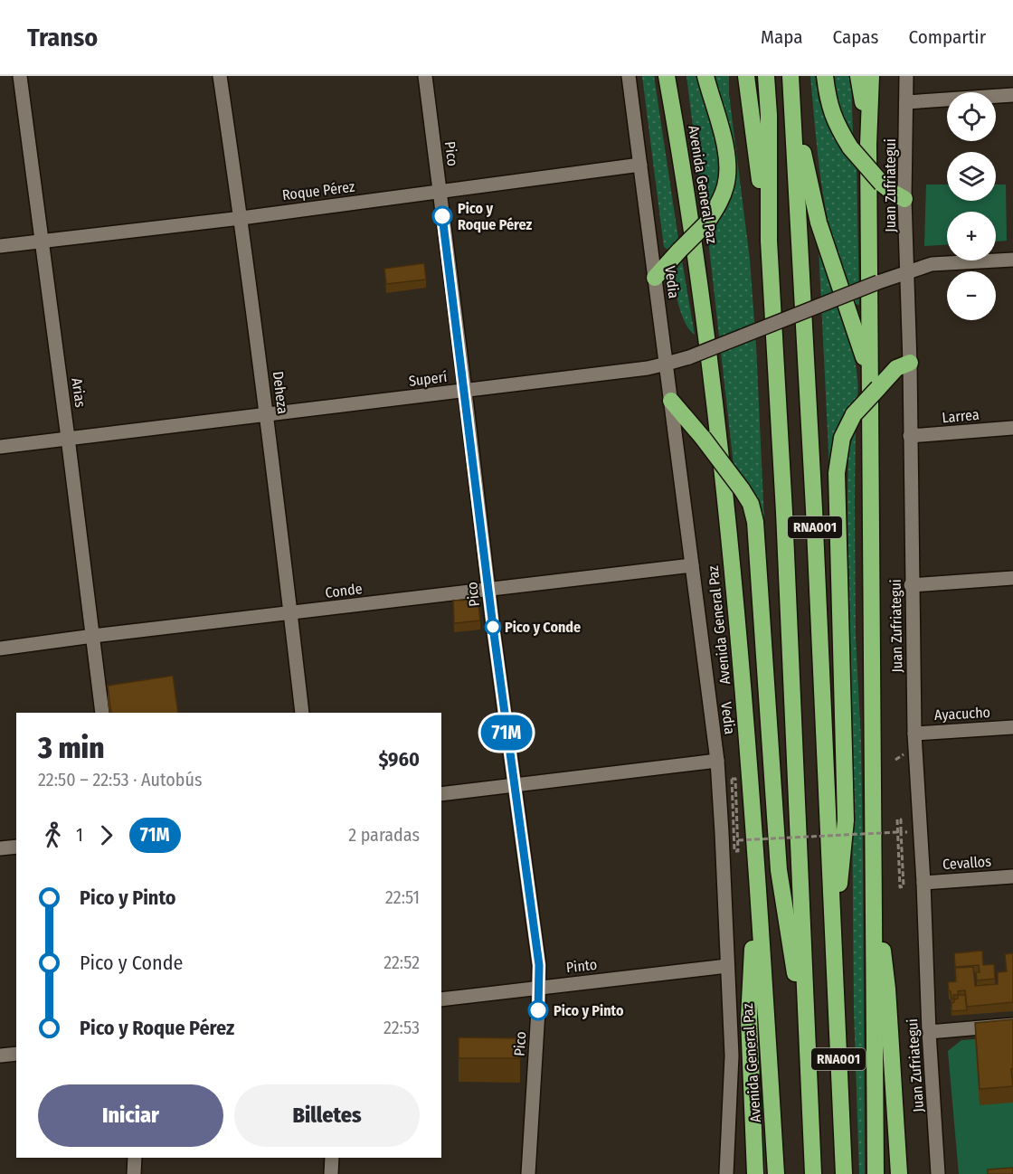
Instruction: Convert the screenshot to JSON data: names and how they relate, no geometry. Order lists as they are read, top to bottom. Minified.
{"streets":{"highway":["Avenida General Paz","RNA001"],"street":["Pico","Juan Zufriategui","Roque Pérez","Vedia","Superí","Arias","Deheza","Larrea","Conde","Ayacucho","Cevallos","Pinto"]},"crossings":[["Pico","Roque Pérez"],["Pico","Superí"],["Pico","Conde"],["Pico","Pinto"],["Juan Zufriategui","Superí"],["Juan Zufriategui","Larrea"],["Juan Zufriategui","Ayacucho"],["Juan Zufriategui","Cevallos"],["Roque Pérez","Vedia"],["Roque Pérez","Arias"],["Roque Pérez","Deheza"],["Vedia","Superí"],["Vedia","Conde"],["Vedia","Pinto"],["Superí","Arias"],["Superí","Deheza"],["Arias","Conde"],["Deheza","Conde"]],"places":["Pico y Roque Pérez","Pico y Conde","Pico y Pinto"],"lines":["bus line 71M"],"page":{"header":"Transo","nav":["Mapa","Capas","Compartir"],"on_map":"71M","map_buttons":["+","−"],"heading":["3 min","22:50 – 22:53 · Autobús","$960"],"legs":["1","71M","2 paradas"],"list":[{"name":"Pico y Pinto","value":"22:51"},{"name":"Pico y Conde","value":"22:52"},{"name":"Pico y Roque Pérez","value":"22:53"}],"buttons":["Iniciar","Billetes"]}}
